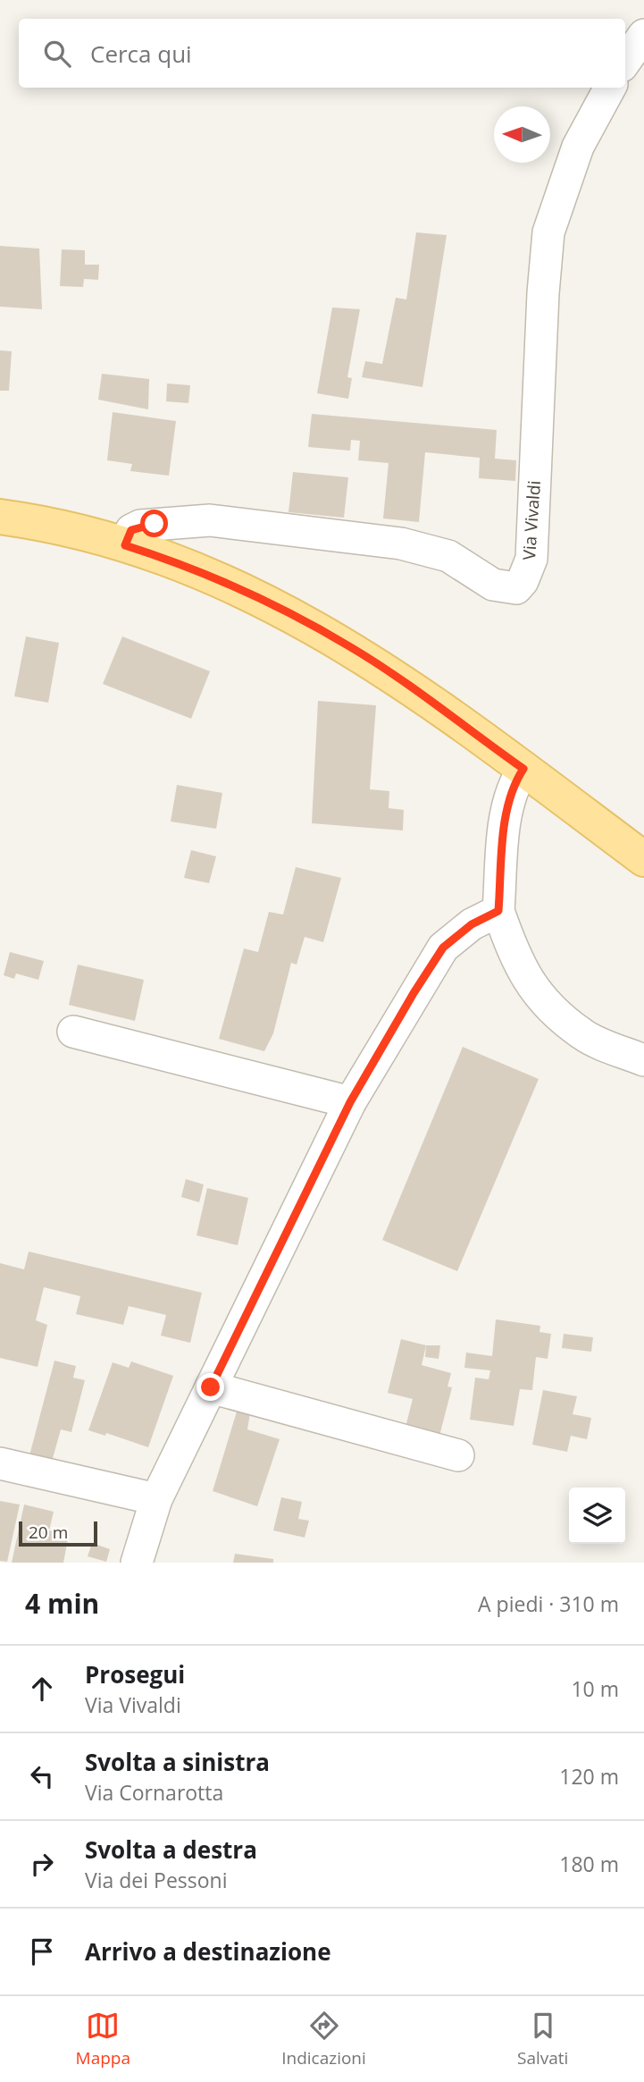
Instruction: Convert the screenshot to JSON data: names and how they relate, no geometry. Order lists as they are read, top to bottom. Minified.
{"streets":{"street":["Via Vivaldi"]},"scale_bar":"20 m","north":"left","page":{"search":"Cerca qui","scale":"20 m","heading":["4 min","A piedi · 310 m"],"list":[["Prosegui","Via Vivaldi","10 m"],["Svolta a sinistra","Via Cornarotta","120 m"],["Svolta a destra","Via dei Pessoni","180 m"],"Arrivo a destinazione"],"nav":["Mappa","Indicazioni","Salvati"]}}
